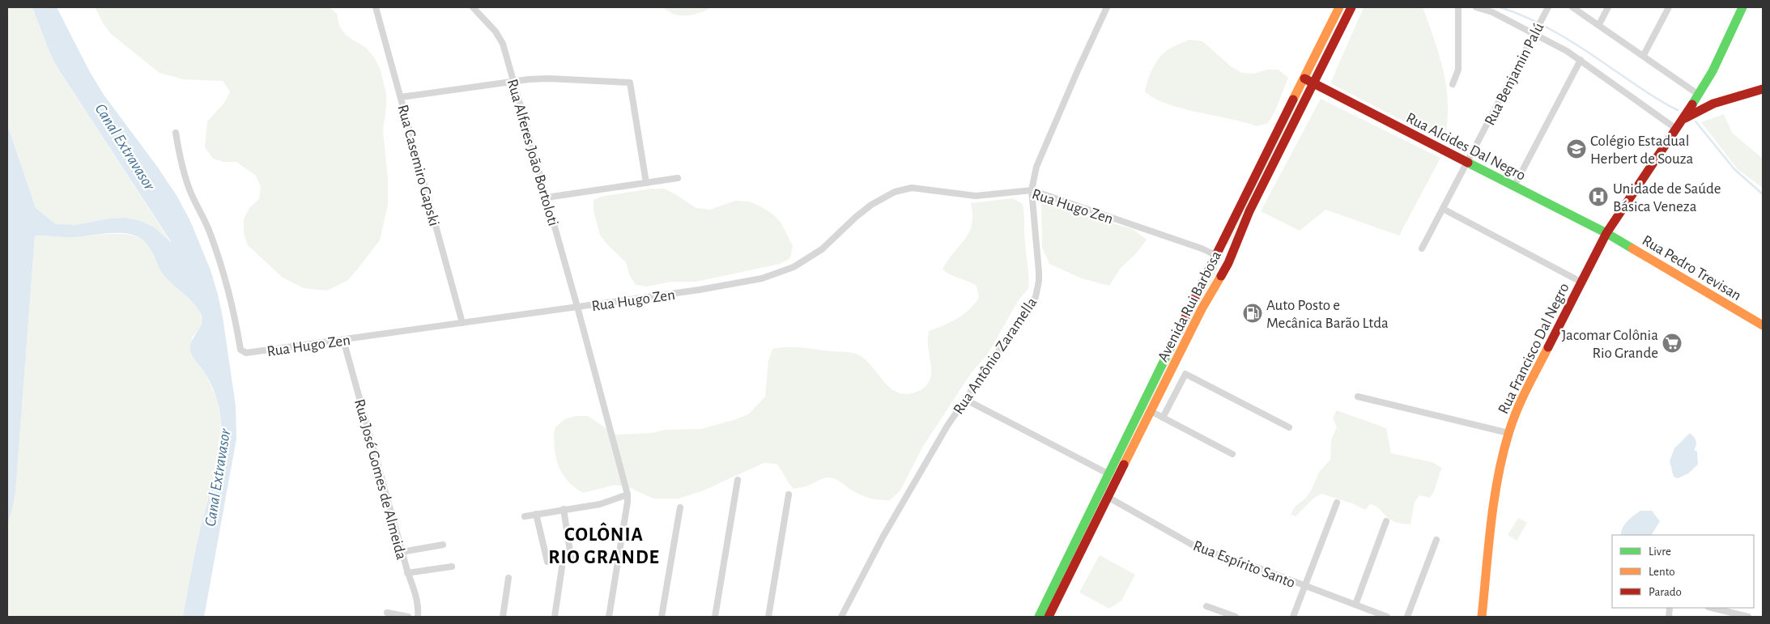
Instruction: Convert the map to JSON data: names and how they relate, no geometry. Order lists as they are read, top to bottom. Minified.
{"streets":{"main road":["Rua Alcides Dal Negro","Rua Pedro Trevisan","Avenida Rui Barbosa","Rua Francisco Dal Negro"],"street":["Rua Benjamin Palú","Rua Alferes João Bortoloti","Rua Casemiro Gapski","Rua Hugo Zen","Rua Antônio Zaramella","Rua José Gomes de Almeida","Rua Espírito Santo"]},"crossings":[["Rua Benjamin Palú","Rua Alcides Dal Negro"],["Rua Alcides Dal Negro","Rua Pedro Trevisan"],["Rua Alcides Dal Negro","Avenida Rui Barbosa"],["Rua Alcides Dal Negro","Rua Francisco Dal Negro"],["Rua Alferes João Bortoloti","Rua Hugo Zen"],["Rua Casemiro Gapski","Rua Hugo Zen"],["Rua Hugo Zen","Avenida Rui Barbosa"],["Rua Hugo Zen","Rua Antônio Zaramella"],["Rua Hugo Zen","Rua José Gomes de Almeida"],["Rua Pedro Trevisan","Rua Francisco Dal Negro"],["Avenida Rui Barbosa","Rua Espírito Santo"]],"districts":["COLÔNIA RIO GRANDE"],"water":["Canal Extravasor"],"places":{"school or university":["Colégio Estadual Herbert de Souza"],"hospital":["Unidade de Saúde Básica Veneza"],"fuel station":["Auto Posto e Mecânica Barão Ltda"],"supermarket":["Jacomar Colônia Rio Grande"]},"legend":["Livre","Lento","Parado"]}
